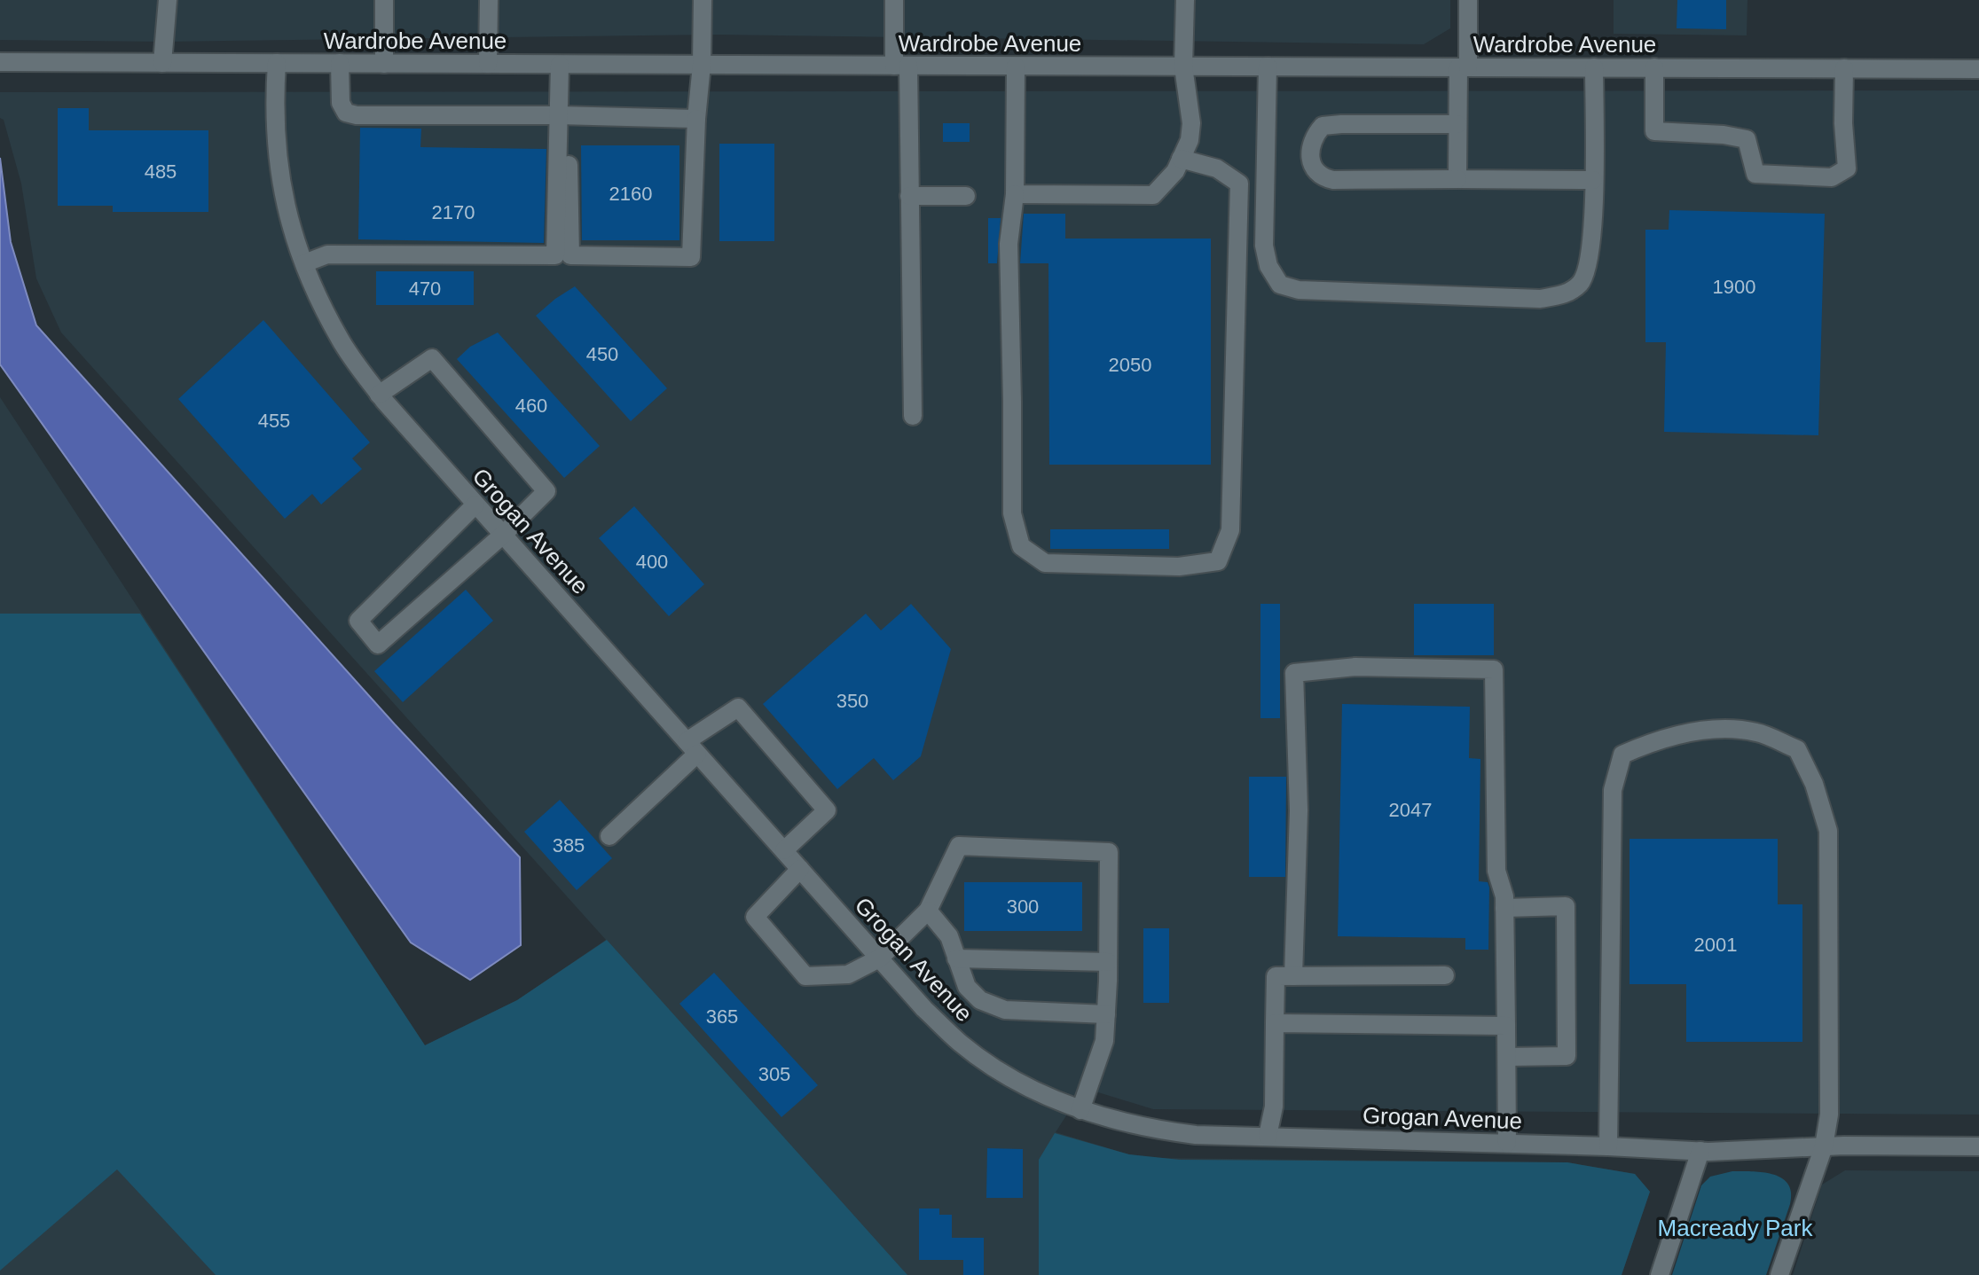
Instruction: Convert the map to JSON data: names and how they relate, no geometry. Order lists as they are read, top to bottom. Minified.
{"streets":{"street":["Wardrobe Avenue","Grogan Avenue"]},"crossings":[["Wardrobe Avenue","Grogan Avenue"]],"parks":["Macready Park"],"house_numbers":["485","2160","2170","1900","470","450","2050","460","455","400","350","2047","385","300","2001","365","305"]}
